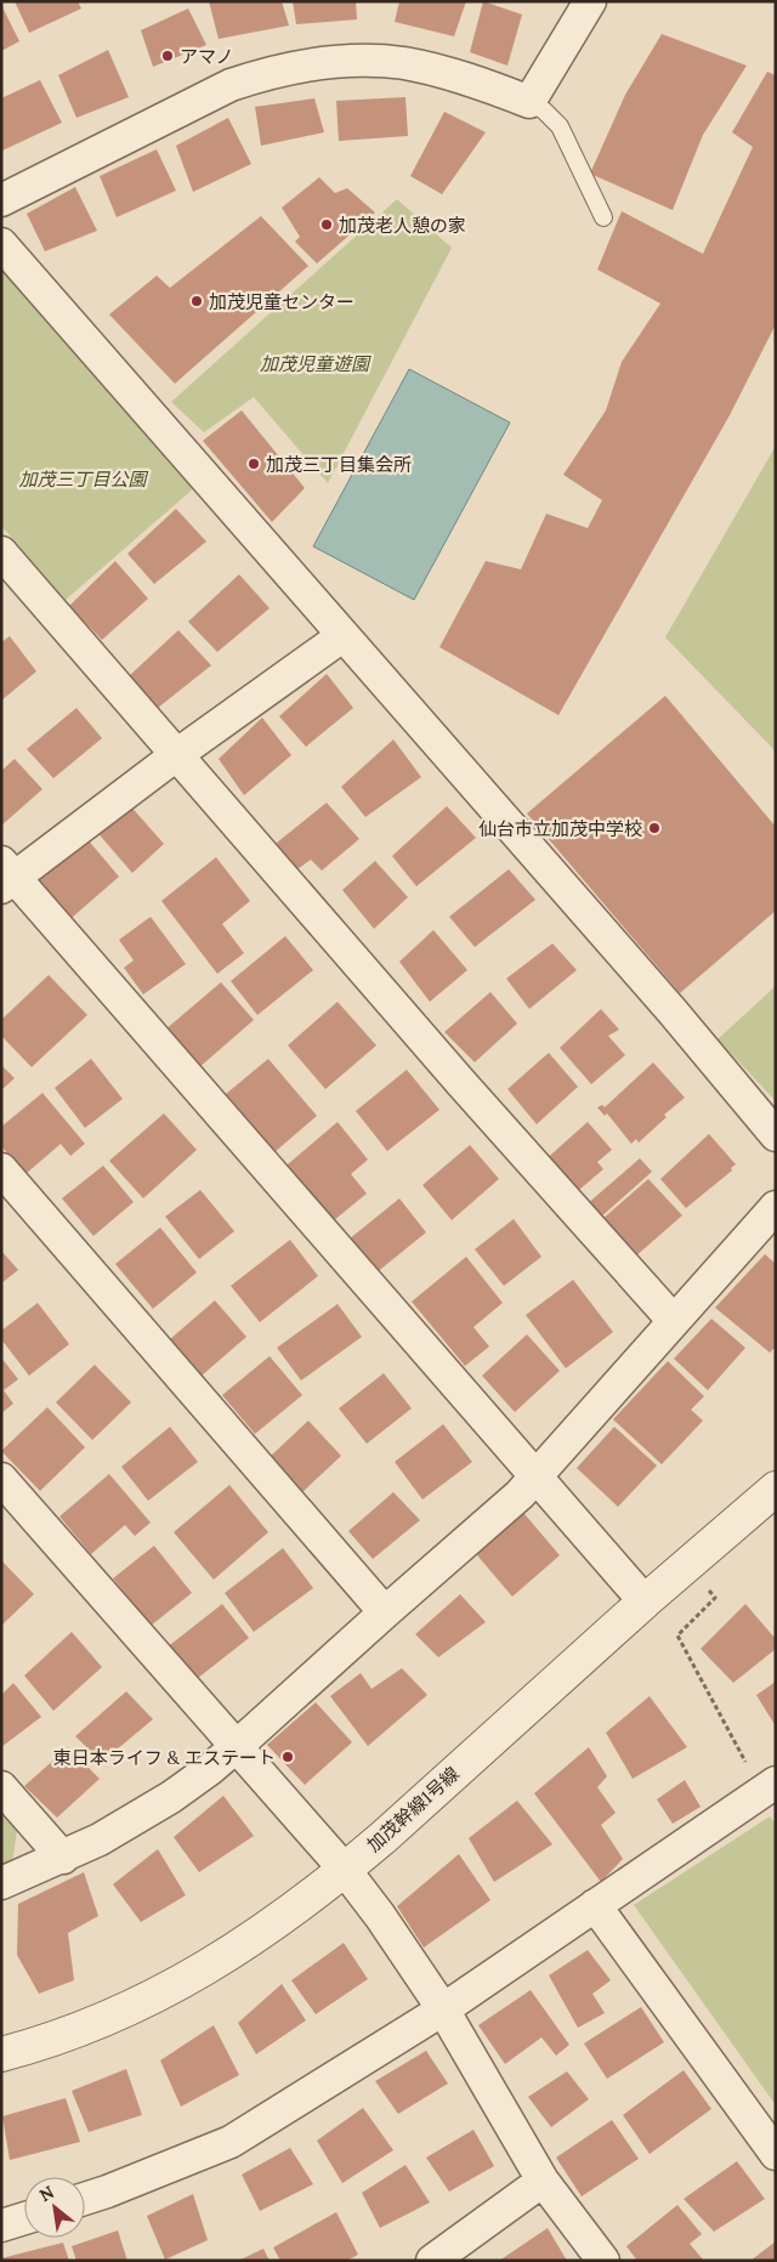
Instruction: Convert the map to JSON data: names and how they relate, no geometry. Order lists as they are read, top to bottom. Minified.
{"streets":{"street":["加茂幹線1号線"]},"parks":["加茂児童遊園","加茂三丁目公園"],"places":["アマノ","加茂老人憩の家","加茂児童センター","加茂三丁目集会所","仙台市立加茂中学校","東日本ライフ & エステート"],"north":"top left"}
